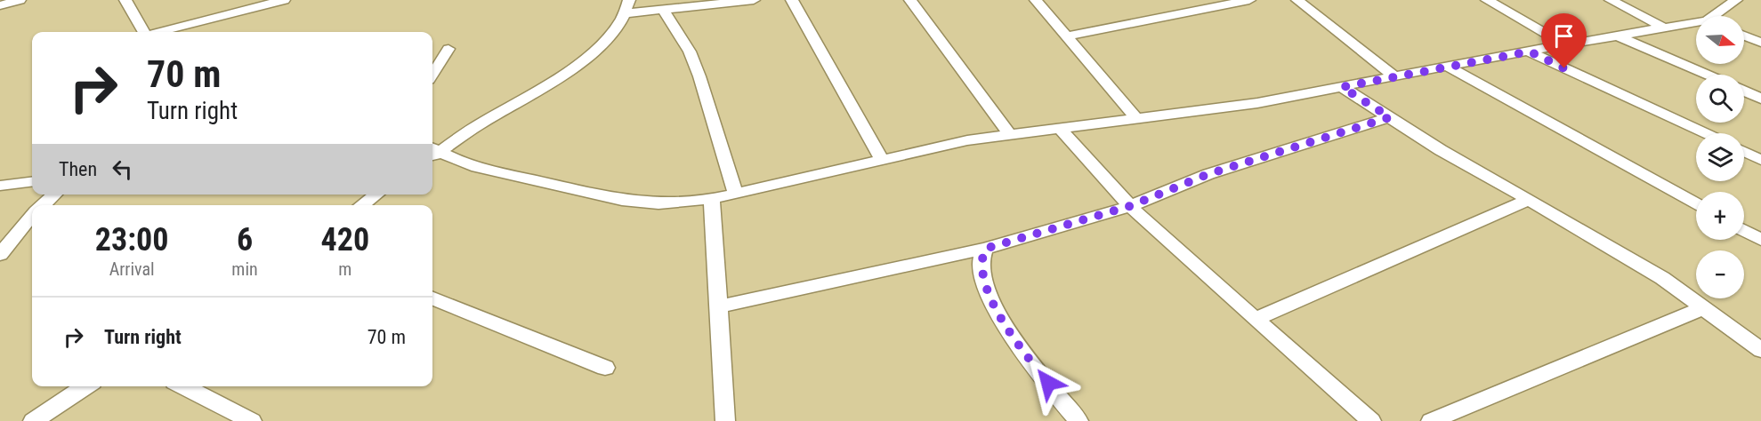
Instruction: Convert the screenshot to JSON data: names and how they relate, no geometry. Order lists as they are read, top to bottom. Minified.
{"north":"right","page":{"map_buttons":["+","−"],"turn":["70 m","Turn right"],"then":"Then","eta":["23:00","Arrival","6","min","420","m"],"list":[{"name":"Turn right","value":"70 m"}]}}
